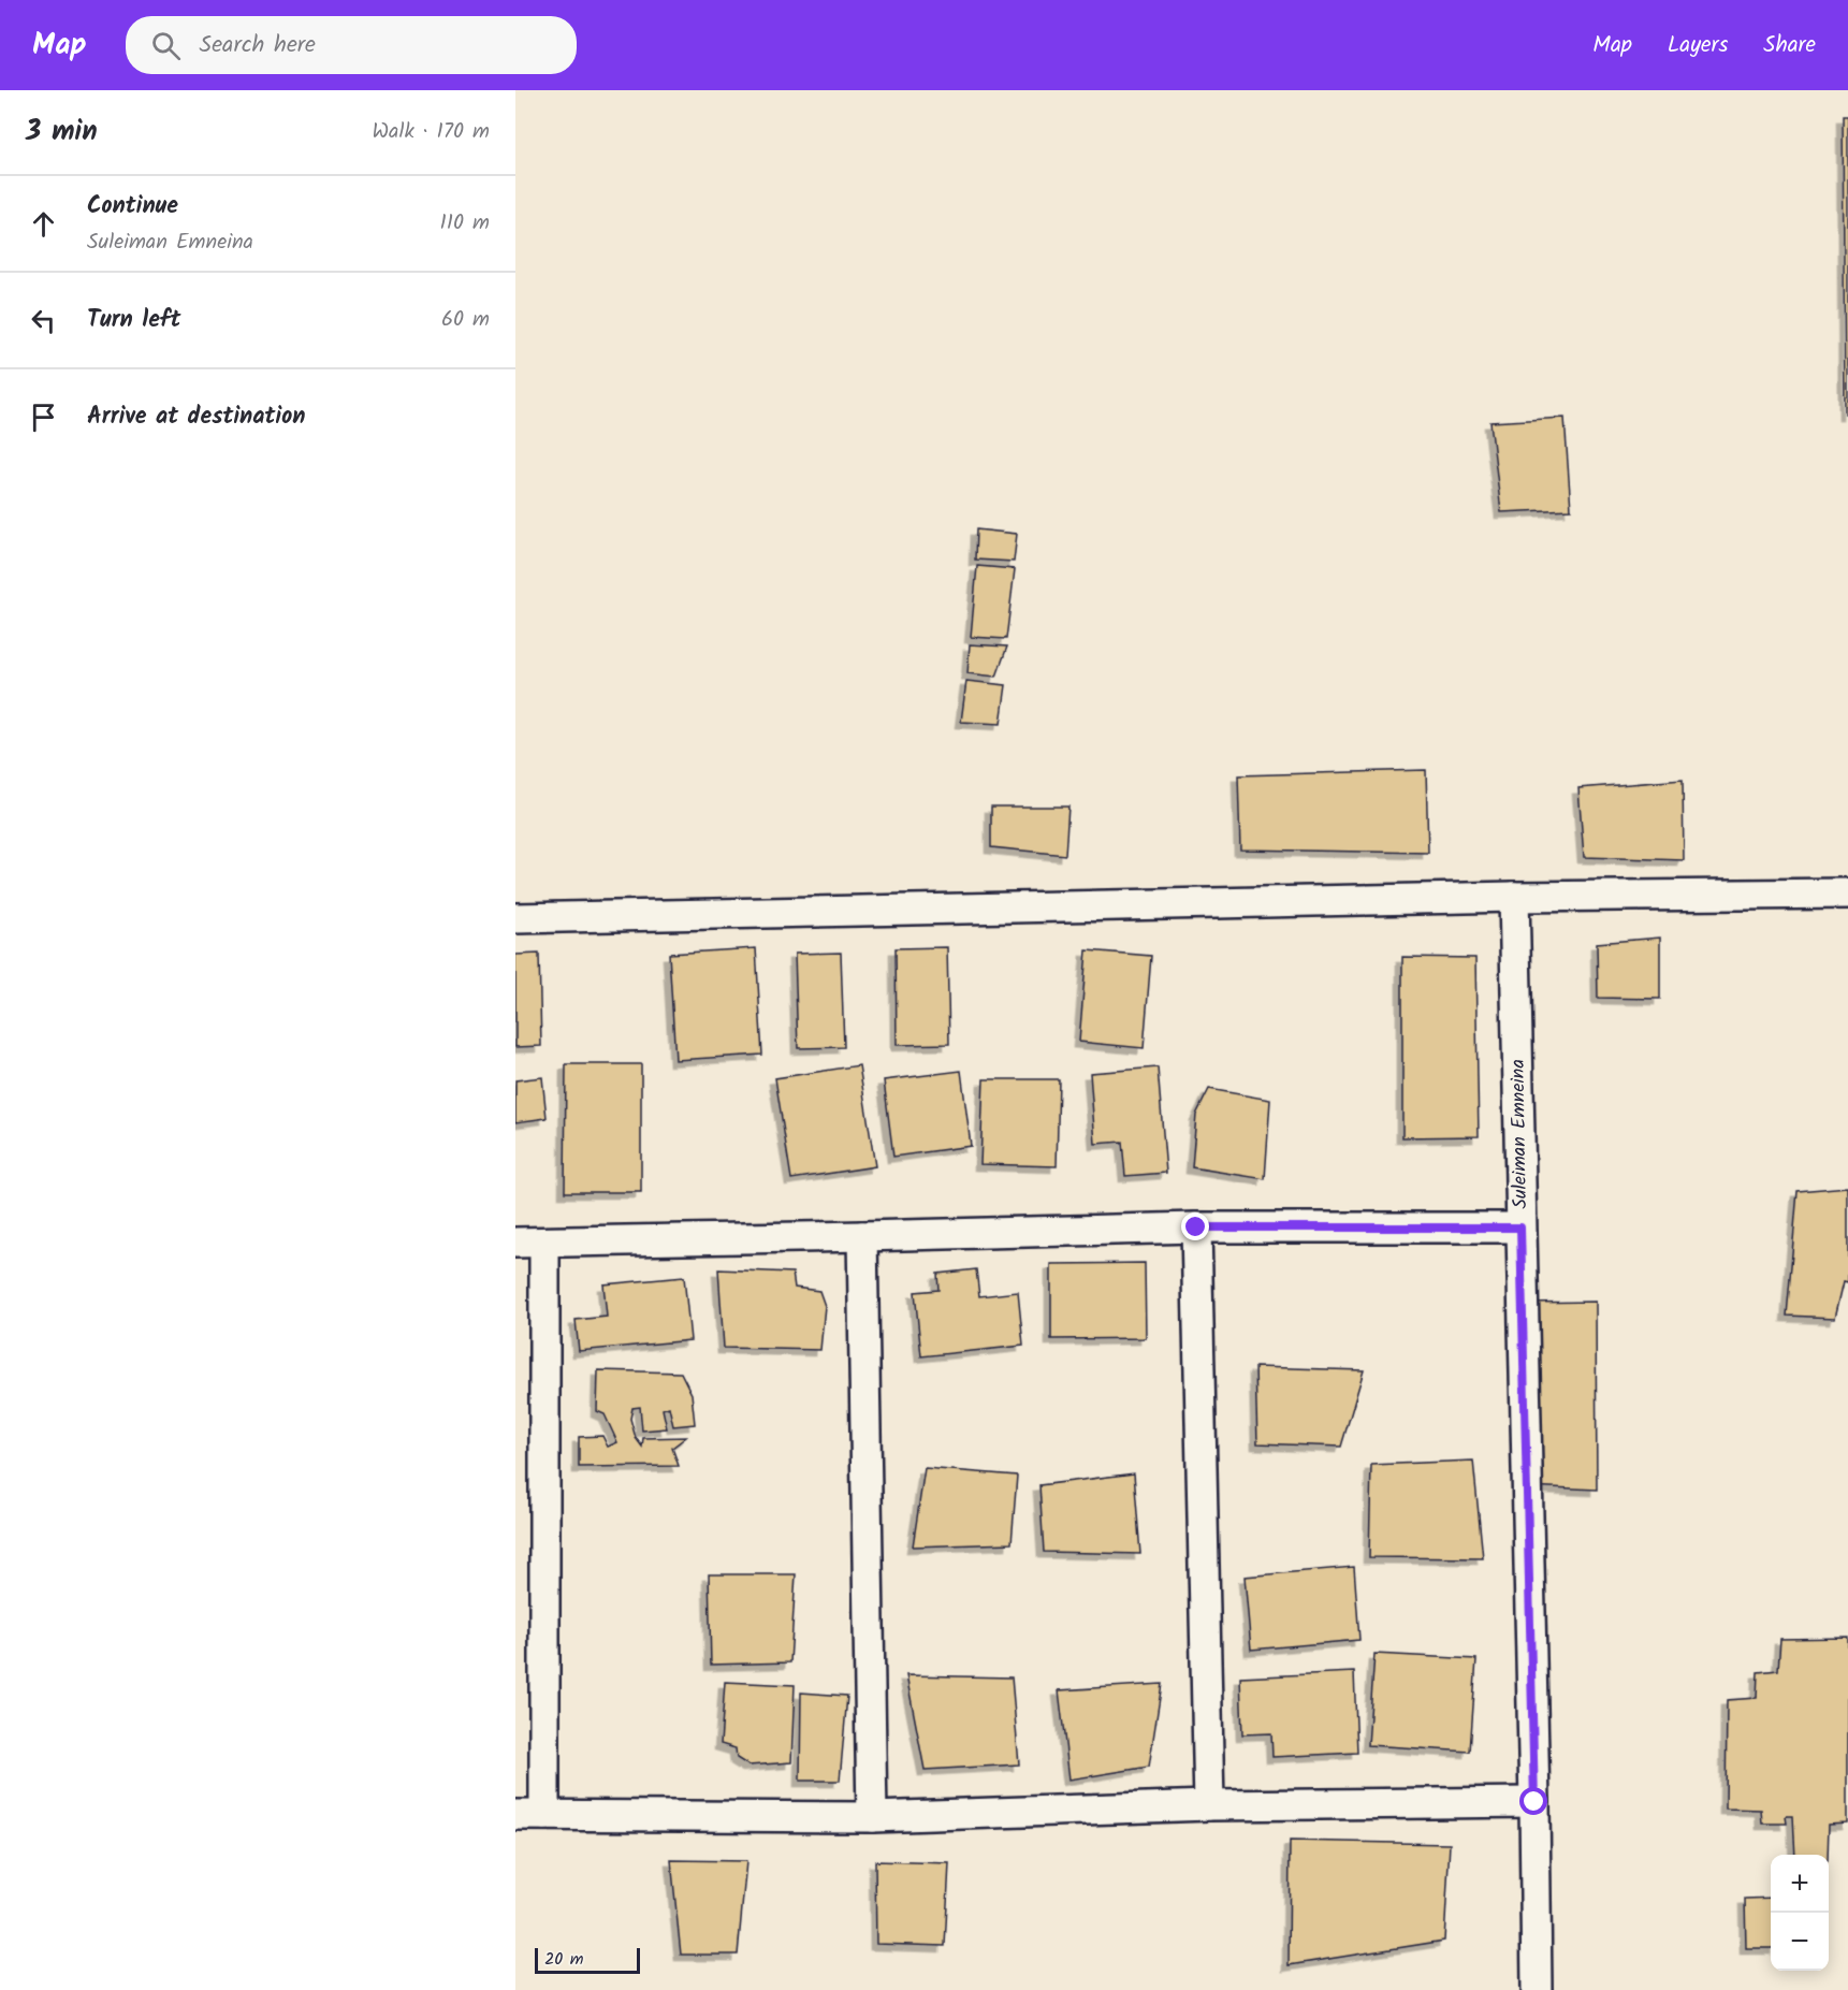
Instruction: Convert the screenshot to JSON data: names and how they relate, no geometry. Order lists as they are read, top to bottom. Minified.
{"streets":{"street":["Suleiman Emneina"]},"scale_bar":"20 m","page":{"header":"Map","search":"Search here","nav":["Map","Layers","Share"],"heading":["3 min","Walk · 170 m"],"list":[["Continue","Suleiman Emneina","110 m"],["Turn left","60 m"],"Arrive at destination"],"map_buttons":["+","−"],"scale":"20 m"}}
